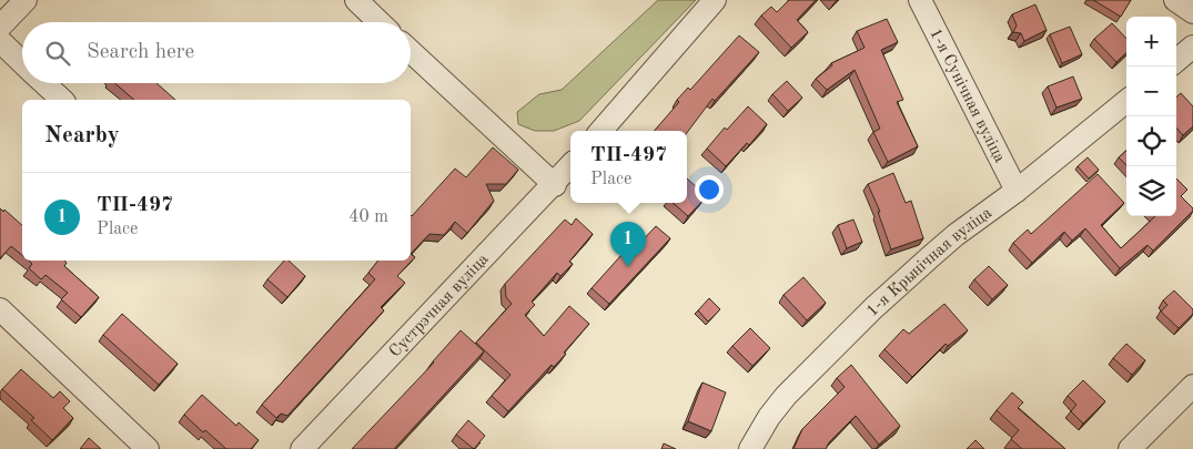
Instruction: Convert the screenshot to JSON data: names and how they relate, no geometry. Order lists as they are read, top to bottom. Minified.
{"streets":{"street":["1-я Сунічная вуліца","1-я Крынічная вуліца","Сустрэчная вуліца"]},"crossings":[["1-я Сунічная вуліца","1-я Крынічная вуліца"]],"page":{"map_buttons":["+","−"],"search":"Search here","heading":"Nearby","popup":["ТП-497","Place"],"list":[{"mark":"1","name":"ТП-497","note":"Place","value":"40 m"}],"pins":"1"}}
